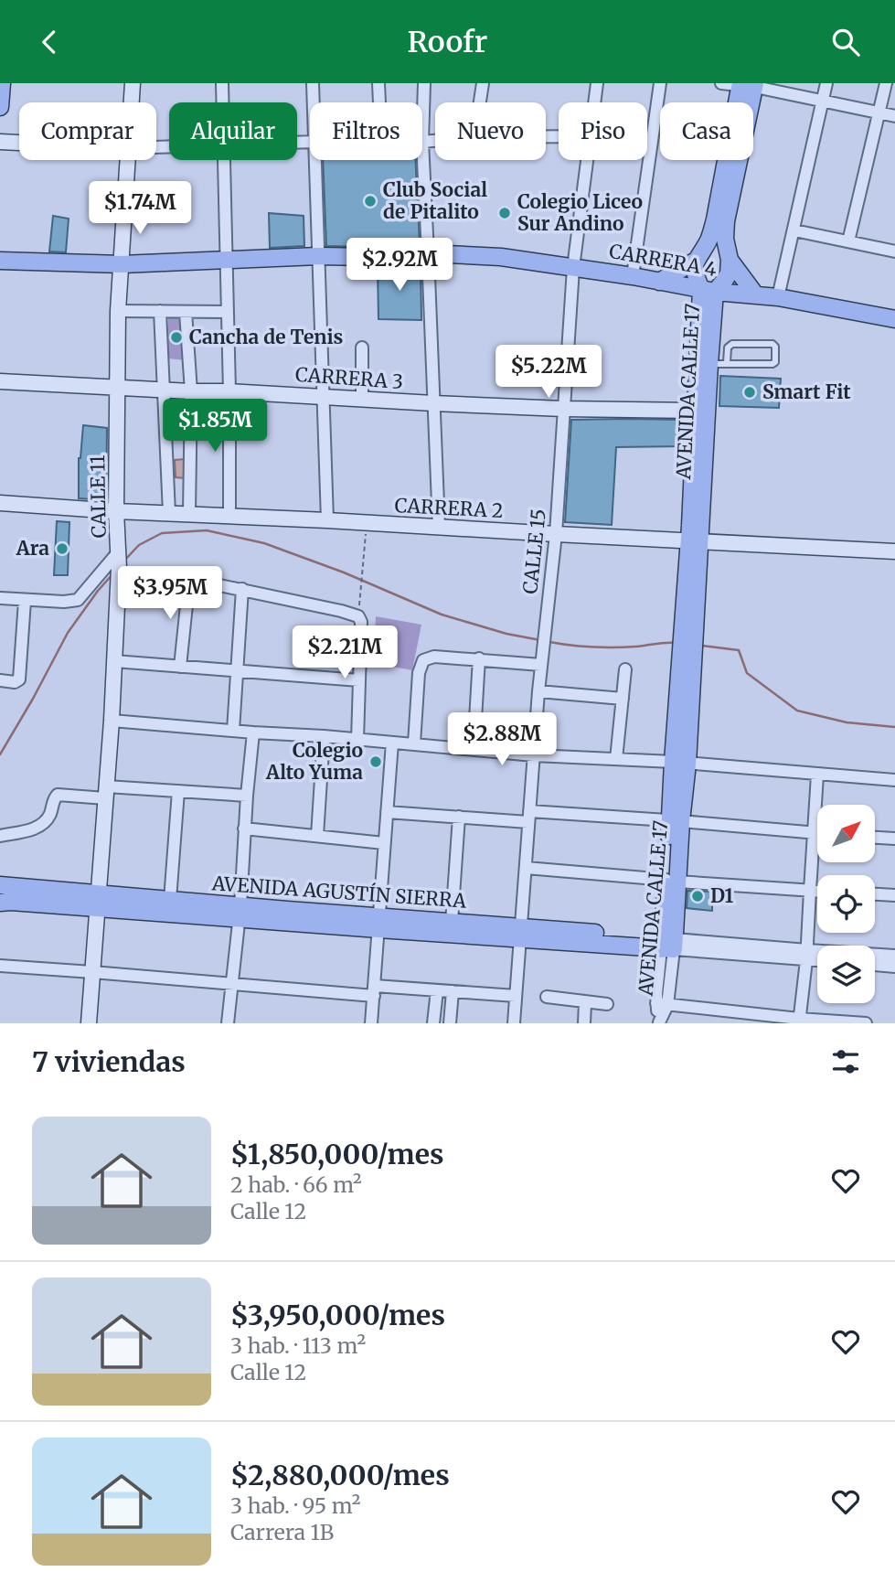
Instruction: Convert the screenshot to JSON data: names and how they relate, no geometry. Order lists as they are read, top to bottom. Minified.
{"streets":{"main road":["CARRERA 4","CARRERA 3","AVENIDA CALLE 17","CALLE 11","CARRERA 2","AVENIDA AGUSTÍN SIERRA"],"street":["CALLE 15"]},"crossings":[["CARRERA 4","AVENIDA CALLE 17"],["CARRERA 4","CALLE 11"],["CARRERA 4","CALLE 15"],["CARRERA 3","AVENIDA CALLE 17"],["CARRERA 3","CALLE 11"],["CARRERA 3","CALLE 15"],["AVENIDA CALLE 17","CARRERA 2"],["AVENIDA CALLE 17","AVENIDA AGUSTÍN SIERRA"],["CALLE 11","CARRERA 2"],["CALLE 11","AVENIDA AGUSTÍN SIERRA"],["CARRERA 2","CALLE 15"],["CALLE 15","AVENIDA AGUSTÍN SIERRA"]],"places":["Club Social de Pitalito","Colegio Liceo Sur Andino","Cancha de Tenis","Smart Fit","Ara","Colegio Alto Yuma","D1"],"north":"top right","page":{"header":"Roofr","chip":["Comprar","Alquilar","Filtros","Nuevo","Piso","Casa"],"price":["$1.74M","$2.92M","$5.22M","$1.85M","$3.95M","$2.21M","$2.88M"],"heading":"7 viviendas","list":[{"name":"$1,850,000/mes","note":"2 hab. · 66 m² · Calle 12"},{"name":"$3,950,000/mes","note":"3 hab. · 113 m² · Calle 12"},{"name":"$2,880,000/mes","note":"3 hab. · 95 m² · Carrera 1B"}]}}
